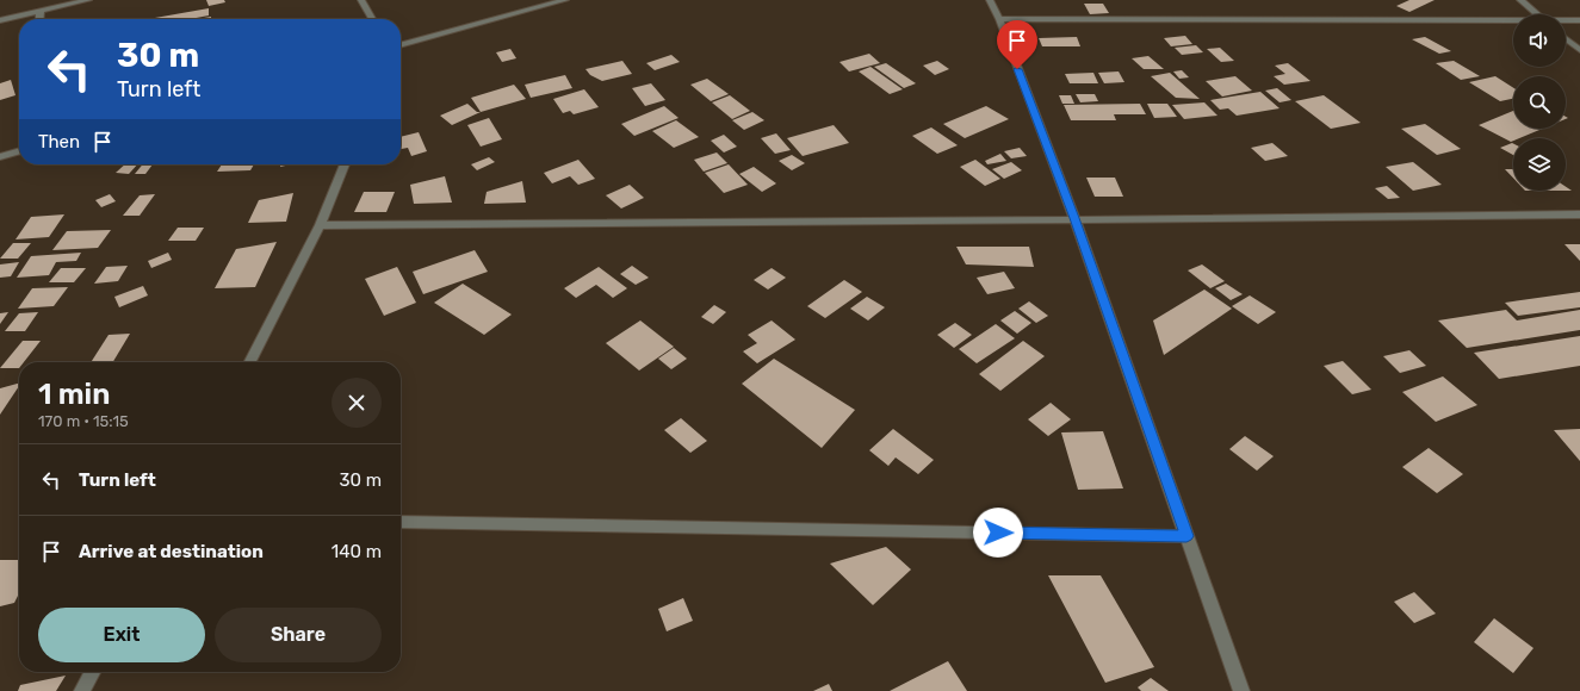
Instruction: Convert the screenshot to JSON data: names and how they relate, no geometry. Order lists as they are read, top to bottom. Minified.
{"page":{"turn":["30 m","Turn left"],"then":"Then","heading":["1 min","170 m · 15:15"],"list":[{"name":"Turn left","value":"30 m"},{"name":"Arrive at destination","value":"140 m"}],"buttons":["Exit","Share"]}}
